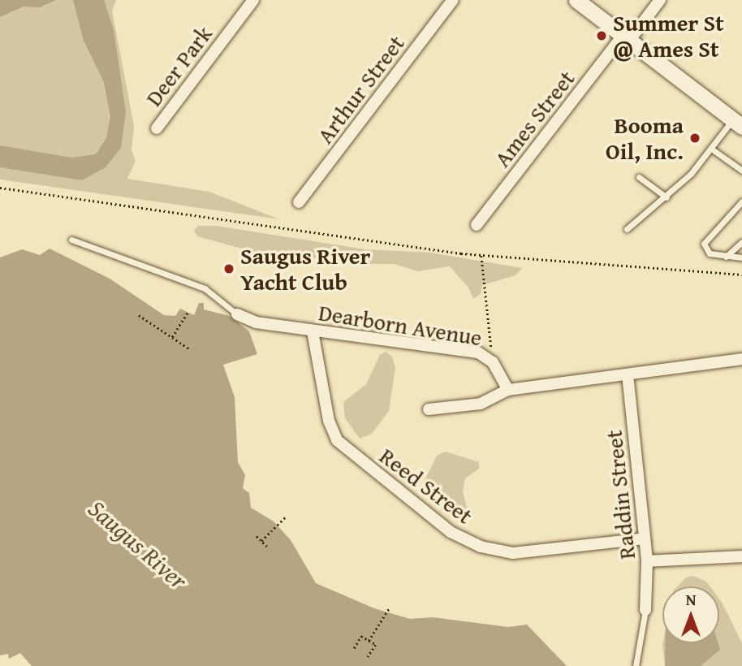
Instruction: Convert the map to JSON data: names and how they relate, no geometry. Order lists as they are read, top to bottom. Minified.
{"streets":{"street":["Deer Park","Arthur Street","Ames Street","Dearborn Avenue","Reed Street","Raddin Street"]},"crossings":[["Dearborn Avenue","Reed Street"],["Reed Street","Raddin Street"]],"water":["Saugus River"],"places":["Summer St @ Ames St","Booma Oil, Inc.","Saugus River Yacht Club"],"north":"top"}
